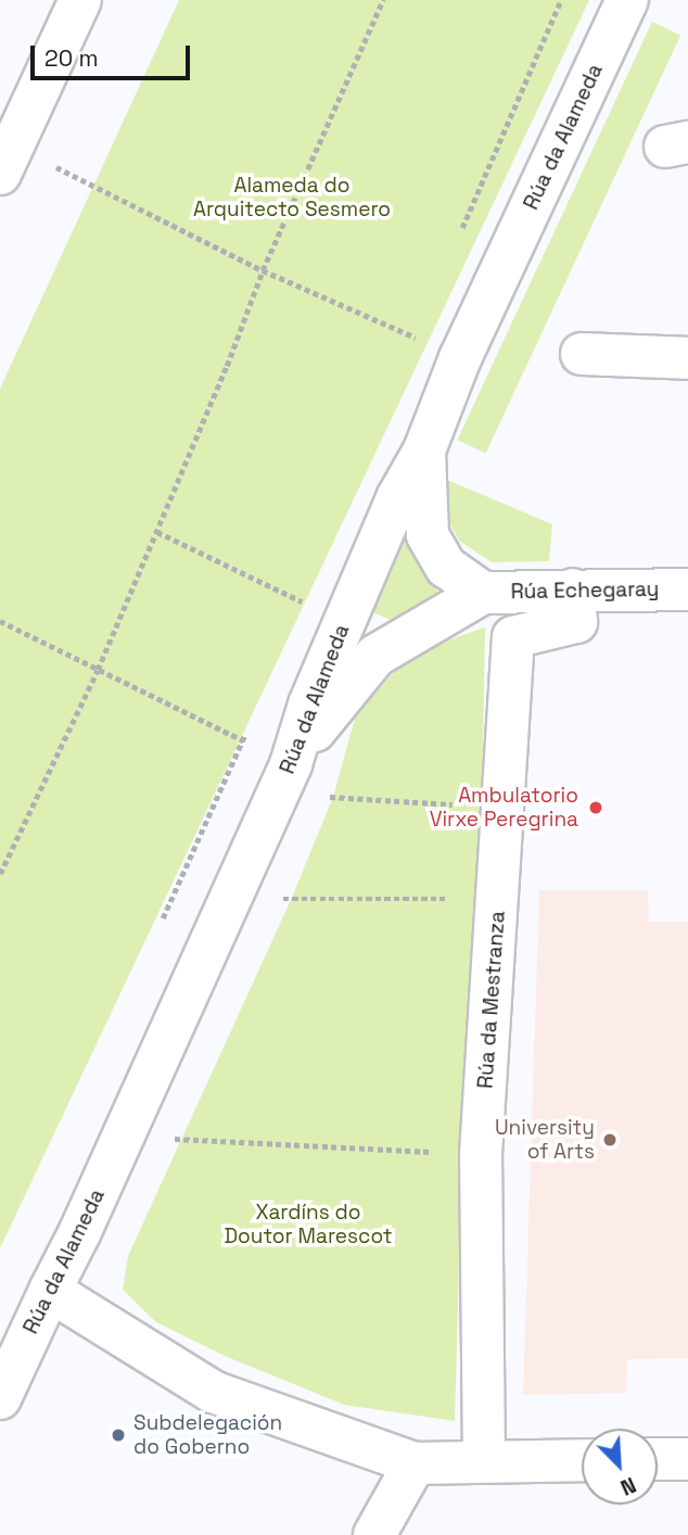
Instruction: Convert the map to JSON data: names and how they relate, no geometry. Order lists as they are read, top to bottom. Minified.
{"streets":{"street":["Rúa da Alameda","Rúa Echegaray","Rúa da Mestranza"]},"crossings":[["Rúa da Alameda","Rúa Echegaray"],["Rúa Echegaray","Rúa da Mestranza"]],"parks":["Alameda do Arquitecto Sesmero","Xardíns do Doutor Marescot"],"places":["Ambulatorio Virxe Peregrina","University of Arts","Subdelegación do Goberno"],"scale_bar":"20 m","north":"bottom right"}
